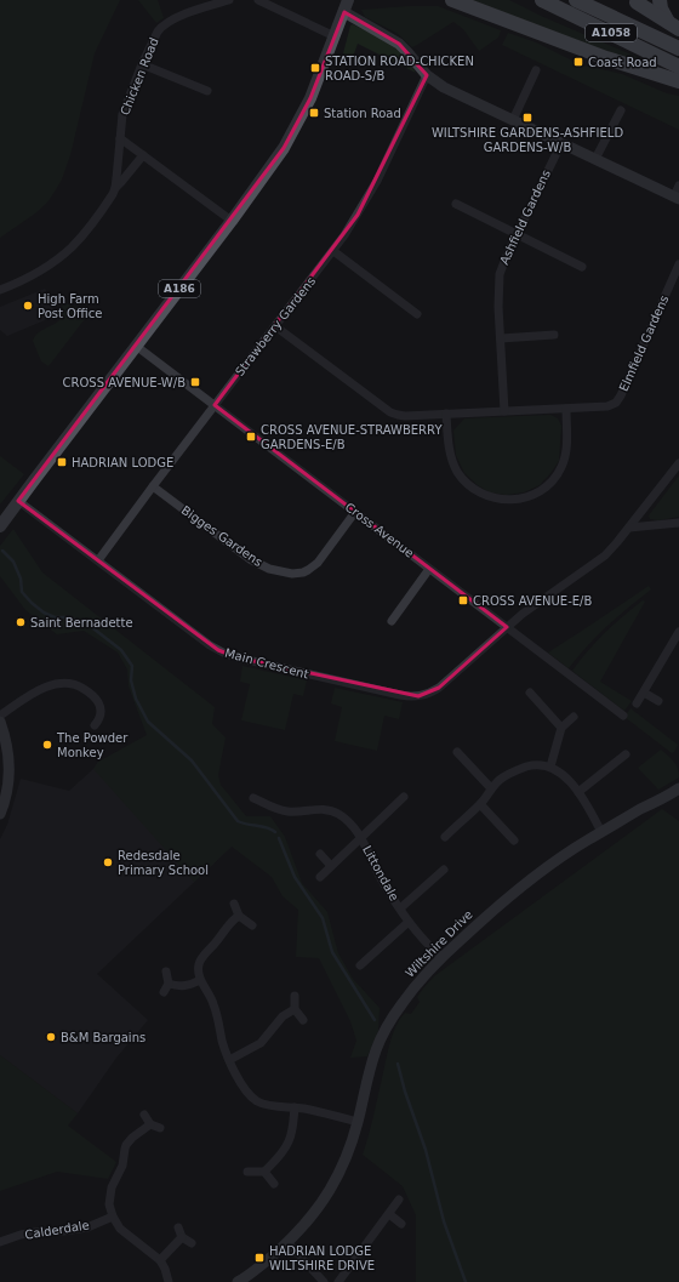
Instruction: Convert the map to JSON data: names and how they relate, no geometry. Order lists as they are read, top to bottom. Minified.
{"streets":{"highway":["A1058"],"main road":["A186"],"street":["Chicken Road","Ashfield Gardens","Strawberry Gardens","Elmfield Gardens","Cross Avenue","Bigges Gardens","Main Crescent","Littondale","Wiltshire Drive","Calderdale"]},"crossings":[["Ashfield Gardens","Elmfield Gardens"],["A186","Cross Avenue"],["A186","Main Crescent"],["Strawberry Gardens","Elmfield Gardens"],["Strawberry Gardens","Cross Avenue"],["Strawberry Gardens","Bigges Gardens"],["Strawberry Gardens","Main Crescent"],["Cross Avenue","Bigges Gardens"],["Cross Avenue","Main Crescent"],["Littondale","Wiltshire Drive"]],"places":{"transit":["Coast Road","STATION ROAD-CHICKEN ROAD-S/B","Station Road","WILTSHIRE GARDENS-ASHFIELD GARDENS-W/B","CROSS AVENUE-W/B","CROSS AVENUE-STRAWBERRY GARDENS-E/B","HADRIAN LODGE","CROSS AVENUE-E/B","HADRIAN LODGE WILTSHIRE DRIVE"],"other":["High Farm Post Office","Saint Bernadette","The Powder Monkey","Redesdale Primary School","B&M Bargains"]}}
